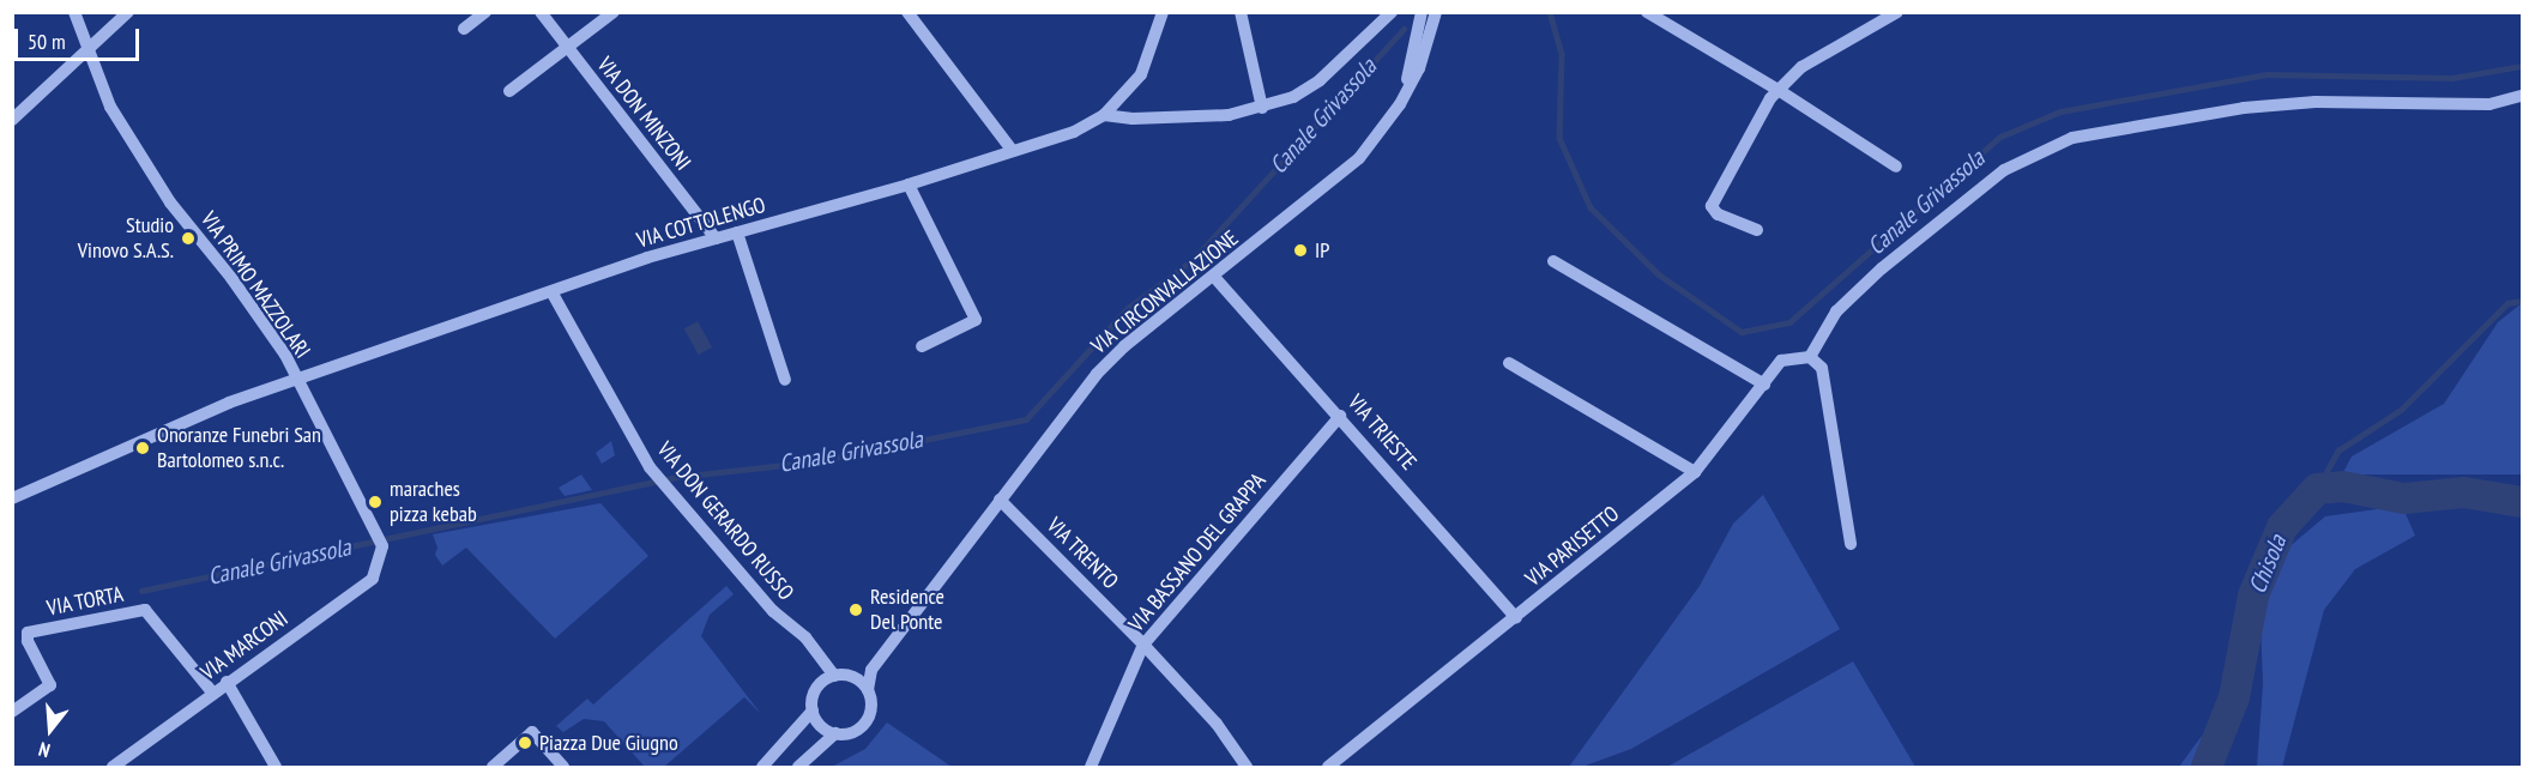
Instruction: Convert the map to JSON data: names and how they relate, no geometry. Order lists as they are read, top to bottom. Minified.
{"streets":{"street":["VIA DON MINZONI","VIA COTTOLENGO","VIA PRIMO MAZZOLARI","VIA CIRCONVALLAZIONE","VIA TRIESTE","VIA DON GERARDO RUSSO","VIA PARISETTO","VIA BASSANO DEL GRAPPA","VIA TRENTO","VIA TORTA","VIA MARCONI"]},"crossings":[["VIA DON MINZONI","VIA COTTOLENGO"],["VIA COTTOLENGO","VIA PRIMO MAZZOLARI"],["VIA COTTOLENGO","VIA DON GERARDO RUSSO"],["VIA PRIMO MAZZOLARI","VIA MARCONI"],["VIA CIRCONVALLAZIONE","VIA TRIESTE"],["VIA CIRCONVALLAZIONE","VIA TRENTO"],["VIA TRIESTE","VIA PARISETTO"],["VIA TRIESTE","VIA BASSANO DEL GRAPPA"],["VIA BASSANO DEL GRAPPA","VIA TRENTO"],["VIA TORTA","VIA MARCONI"]],"water":["Canale Grivassola","Chisola"],"places":["Studio Vinovo S.A.S.","IP","Onoranze Funebri San Bartolomeo s.n.c.","maraches pizza kebab","Residence Del Ponte","Piazza Due Giugno"],"scale_bar":"50 m","north":"bottom"}
